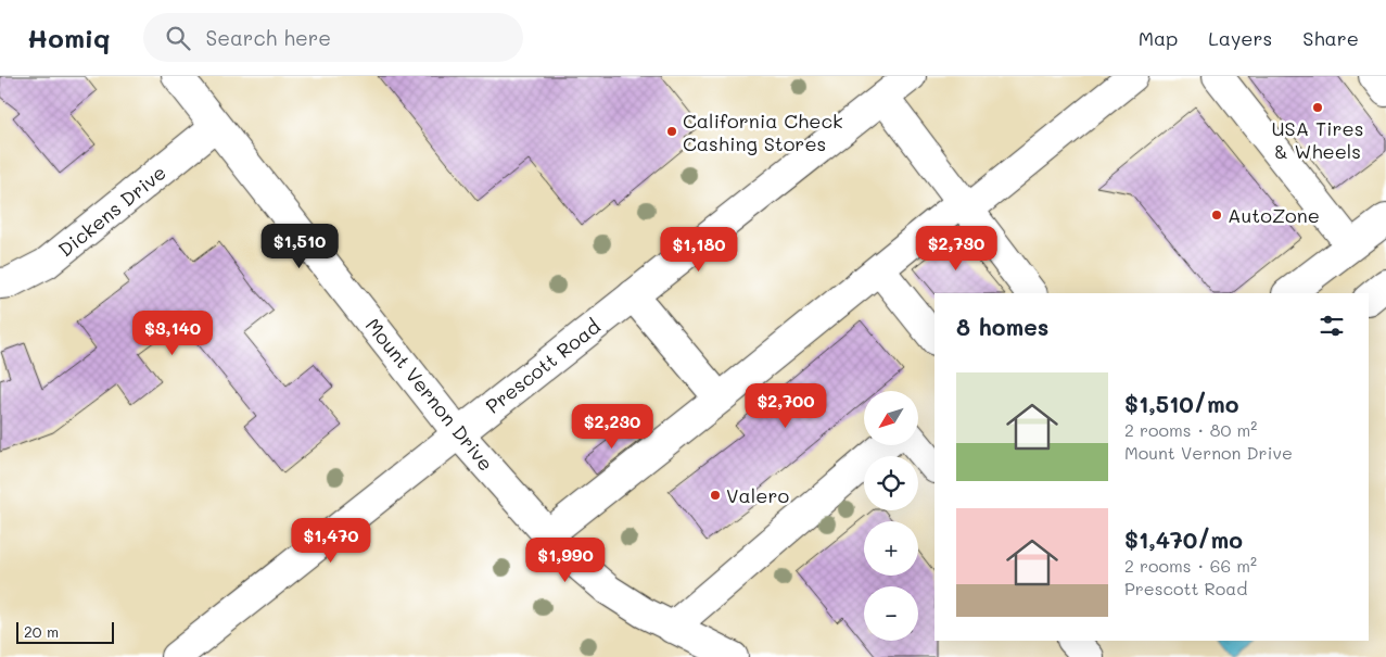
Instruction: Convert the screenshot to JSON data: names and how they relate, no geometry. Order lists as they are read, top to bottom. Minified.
{"streets":{"street":["Dickens Drive","Prescott Road","Mount Vernon Drive"]},"crossings":[["Dickens Drive","Mount Vernon Drive"],["Prescott Road","Mount Vernon Drive"]],"places":["USA Tires & Wheels","California Check Cashing Stores","AutoZone","Valero"],"scale_bar":"20 m","north":"bottom left","page":{"header":"Homiq","search":"Search here","nav":["Map","Layers","Share"],"price":["$1,510","$2,730","$1,180","$3,140","$2,700","$2,230","$1,470","$1,990"],"heading":"8 homes","list":[{"name":"$1,510/mo","note":"2 rooms · 80 m² · Mount Vernon Drive"},{"name":"$1,470/mo","note":"2 rooms · 66 m² · Prescott Road"}],"map_buttons":["+","−"],"scale":"20 m"}}
